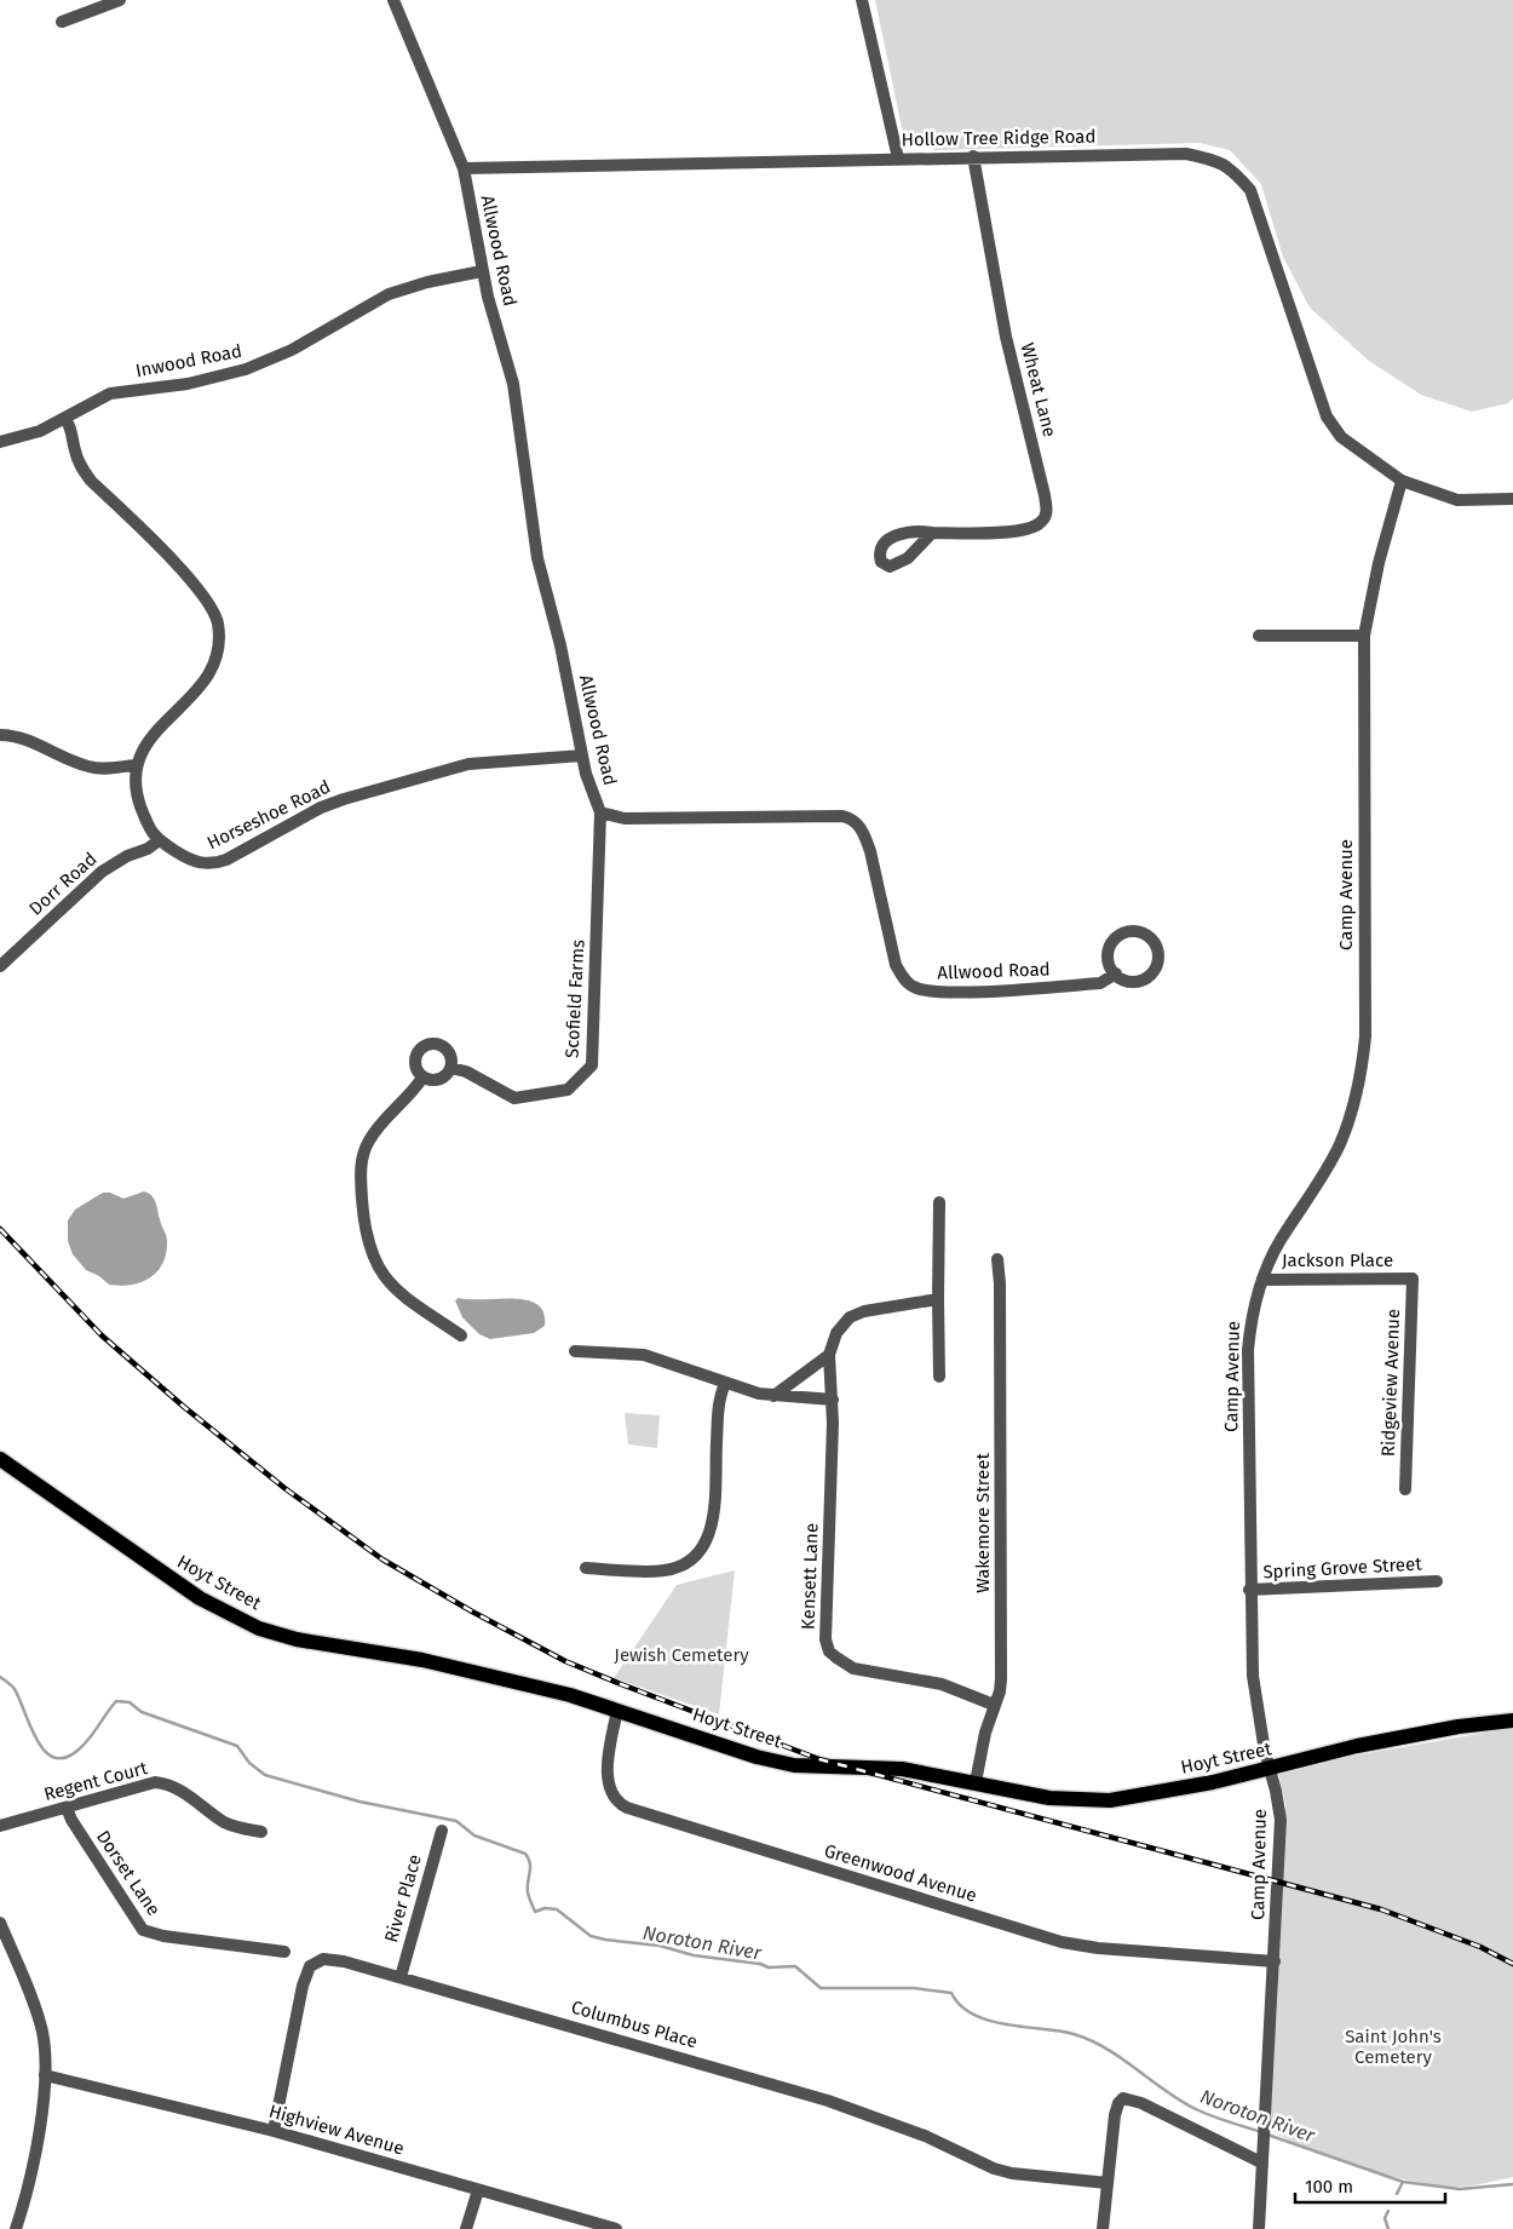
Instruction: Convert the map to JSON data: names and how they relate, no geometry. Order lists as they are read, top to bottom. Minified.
{"streets":{"main road":["Hoyt Street"],"street":["Hollow Tree Ridge Road","Allwood Road","Inwood Road","Wheat Lane","Horseshoe Road","Dorr Road","Camp Avenue","Scofield Farms","Jackson Place","Ridgeview Avenue","Wakemore Street","Spring Grove Street","Kensett Lane","Regent Court","Dorset Lane","Greenwood Avenue","River Place","Columbus Place","Highview Avenue"]},"crossings":[["Hollow Tree Ridge Road","Allwood Road"],["Hollow Tree Ridge Road","Wheat Lane"],["Hollow Tree Ridge Road","Camp Avenue"],["Allwood Road","Inwood Road"],["Allwood Road","Horseshoe Road"],["Allwood Road","Scofield Farms"],["Horseshoe Road","Dorr Road"],["Camp Avenue","Jackson Place"],["Camp Avenue","Spring Grove Street"],["Camp Avenue","Hoyt Street"],["Camp Avenue","Greenwood Avenue"],["Jackson Place","Ridgeview Avenue"],["Wakemore Street","Kensett Lane"],["Wakemore Street","Hoyt Street"],["Hoyt Street","Greenwood Avenue"],["Regent Court","Dorset Lane"],["River Place","Columbus Place"],["Columbus Place","Highview Avenue"]],"water":["Noroton River"],"parks":["Jewish Cemetery","Saint John's Cemetery"],"scale_bar":"100 m"}
